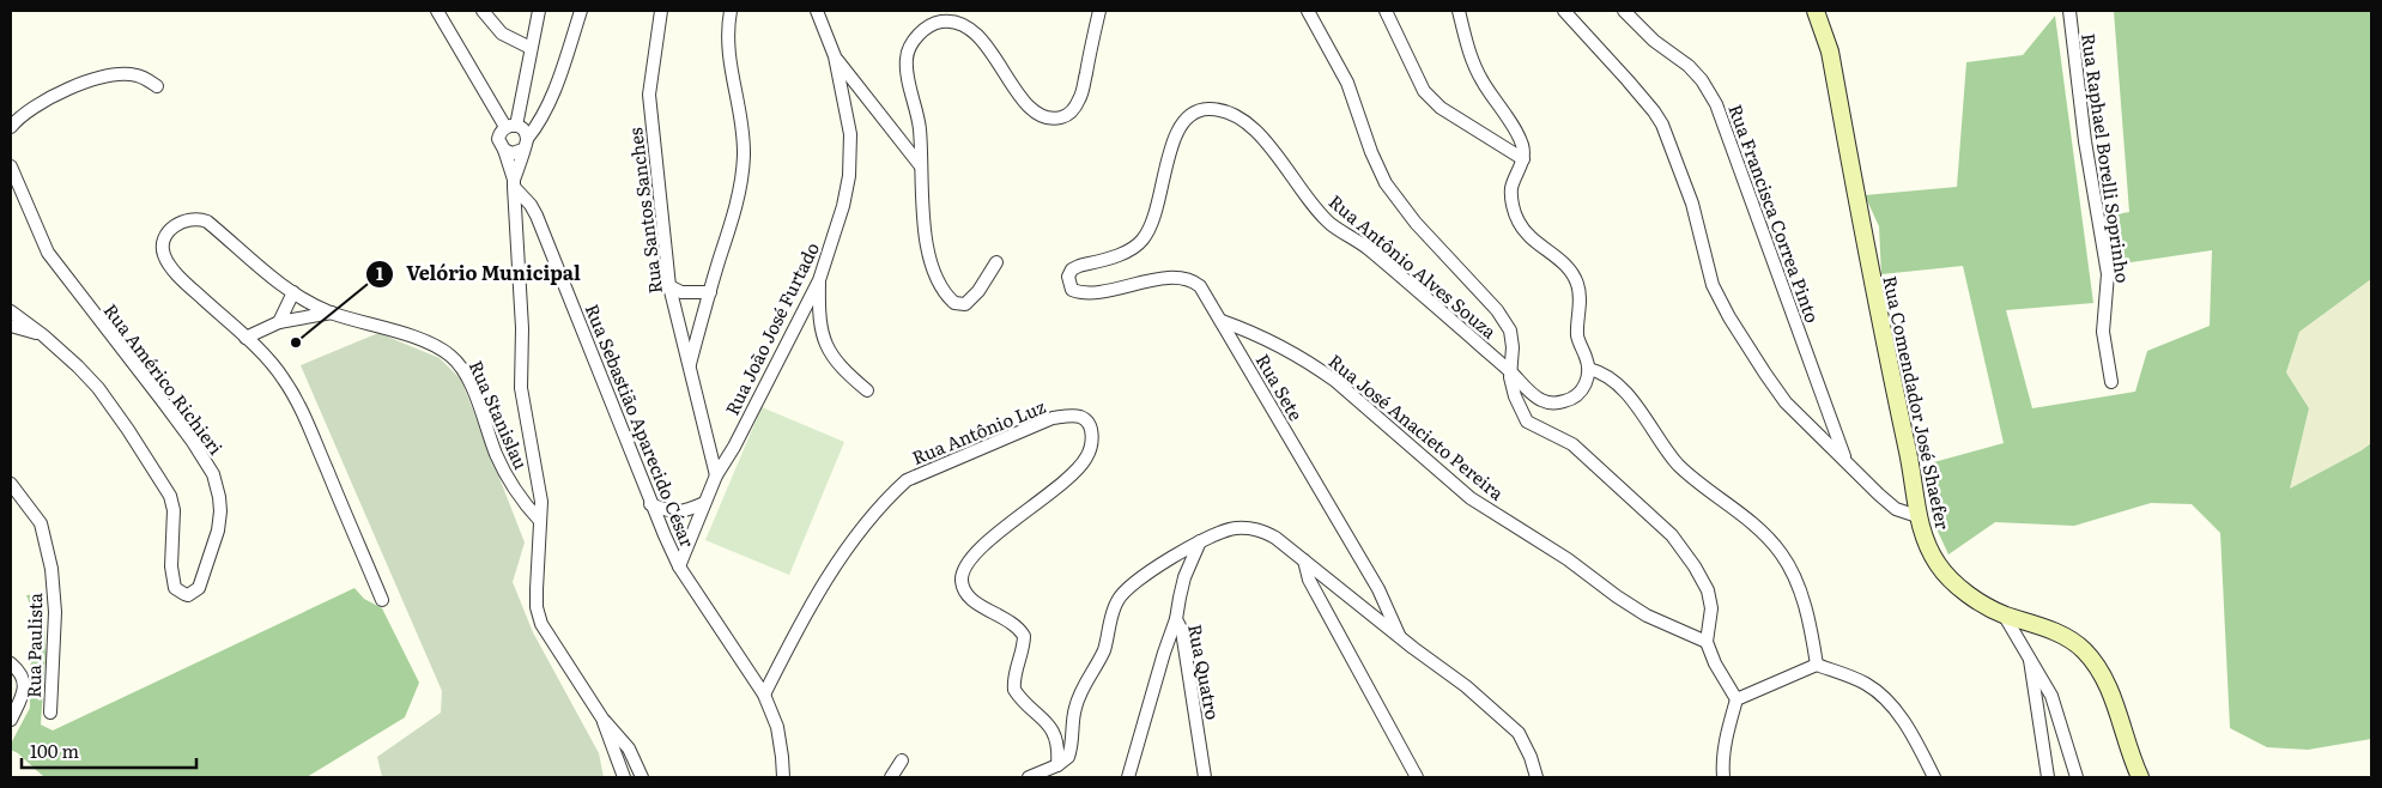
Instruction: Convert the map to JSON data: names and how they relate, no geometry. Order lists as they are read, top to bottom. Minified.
{"streets":{"street":["Rua Raphael Borelli Soprinho","Rua Santos Sanches","Rua Francisca Correa Pinto","Rua Antônio Alves Souza","Rua João José Furtado","Rua Américo Richieri","Rua Sete","Rua Comendador José Shaefer","Rua Stanislau","Rua Sebastião Aparecido César","Rua José Anacieto Pereira","Rua Antônio Luz","Rua Paulista","Rua Quatro"]},"crossings":[["Rua Santos Sanches","Rua João José Furtado"],["Rua Antônio Alves Souza","Rua Sete"],["Rua João José Furtado","Rua Sebastião Aparecido César"],["Rua Sete","Rua José Anacieto Pereira"],["Rua Sebastião Aparecido César","Rua Antônio Luz"]],"places":["Velório Municipal"],"scale_bar":"100 m"}
